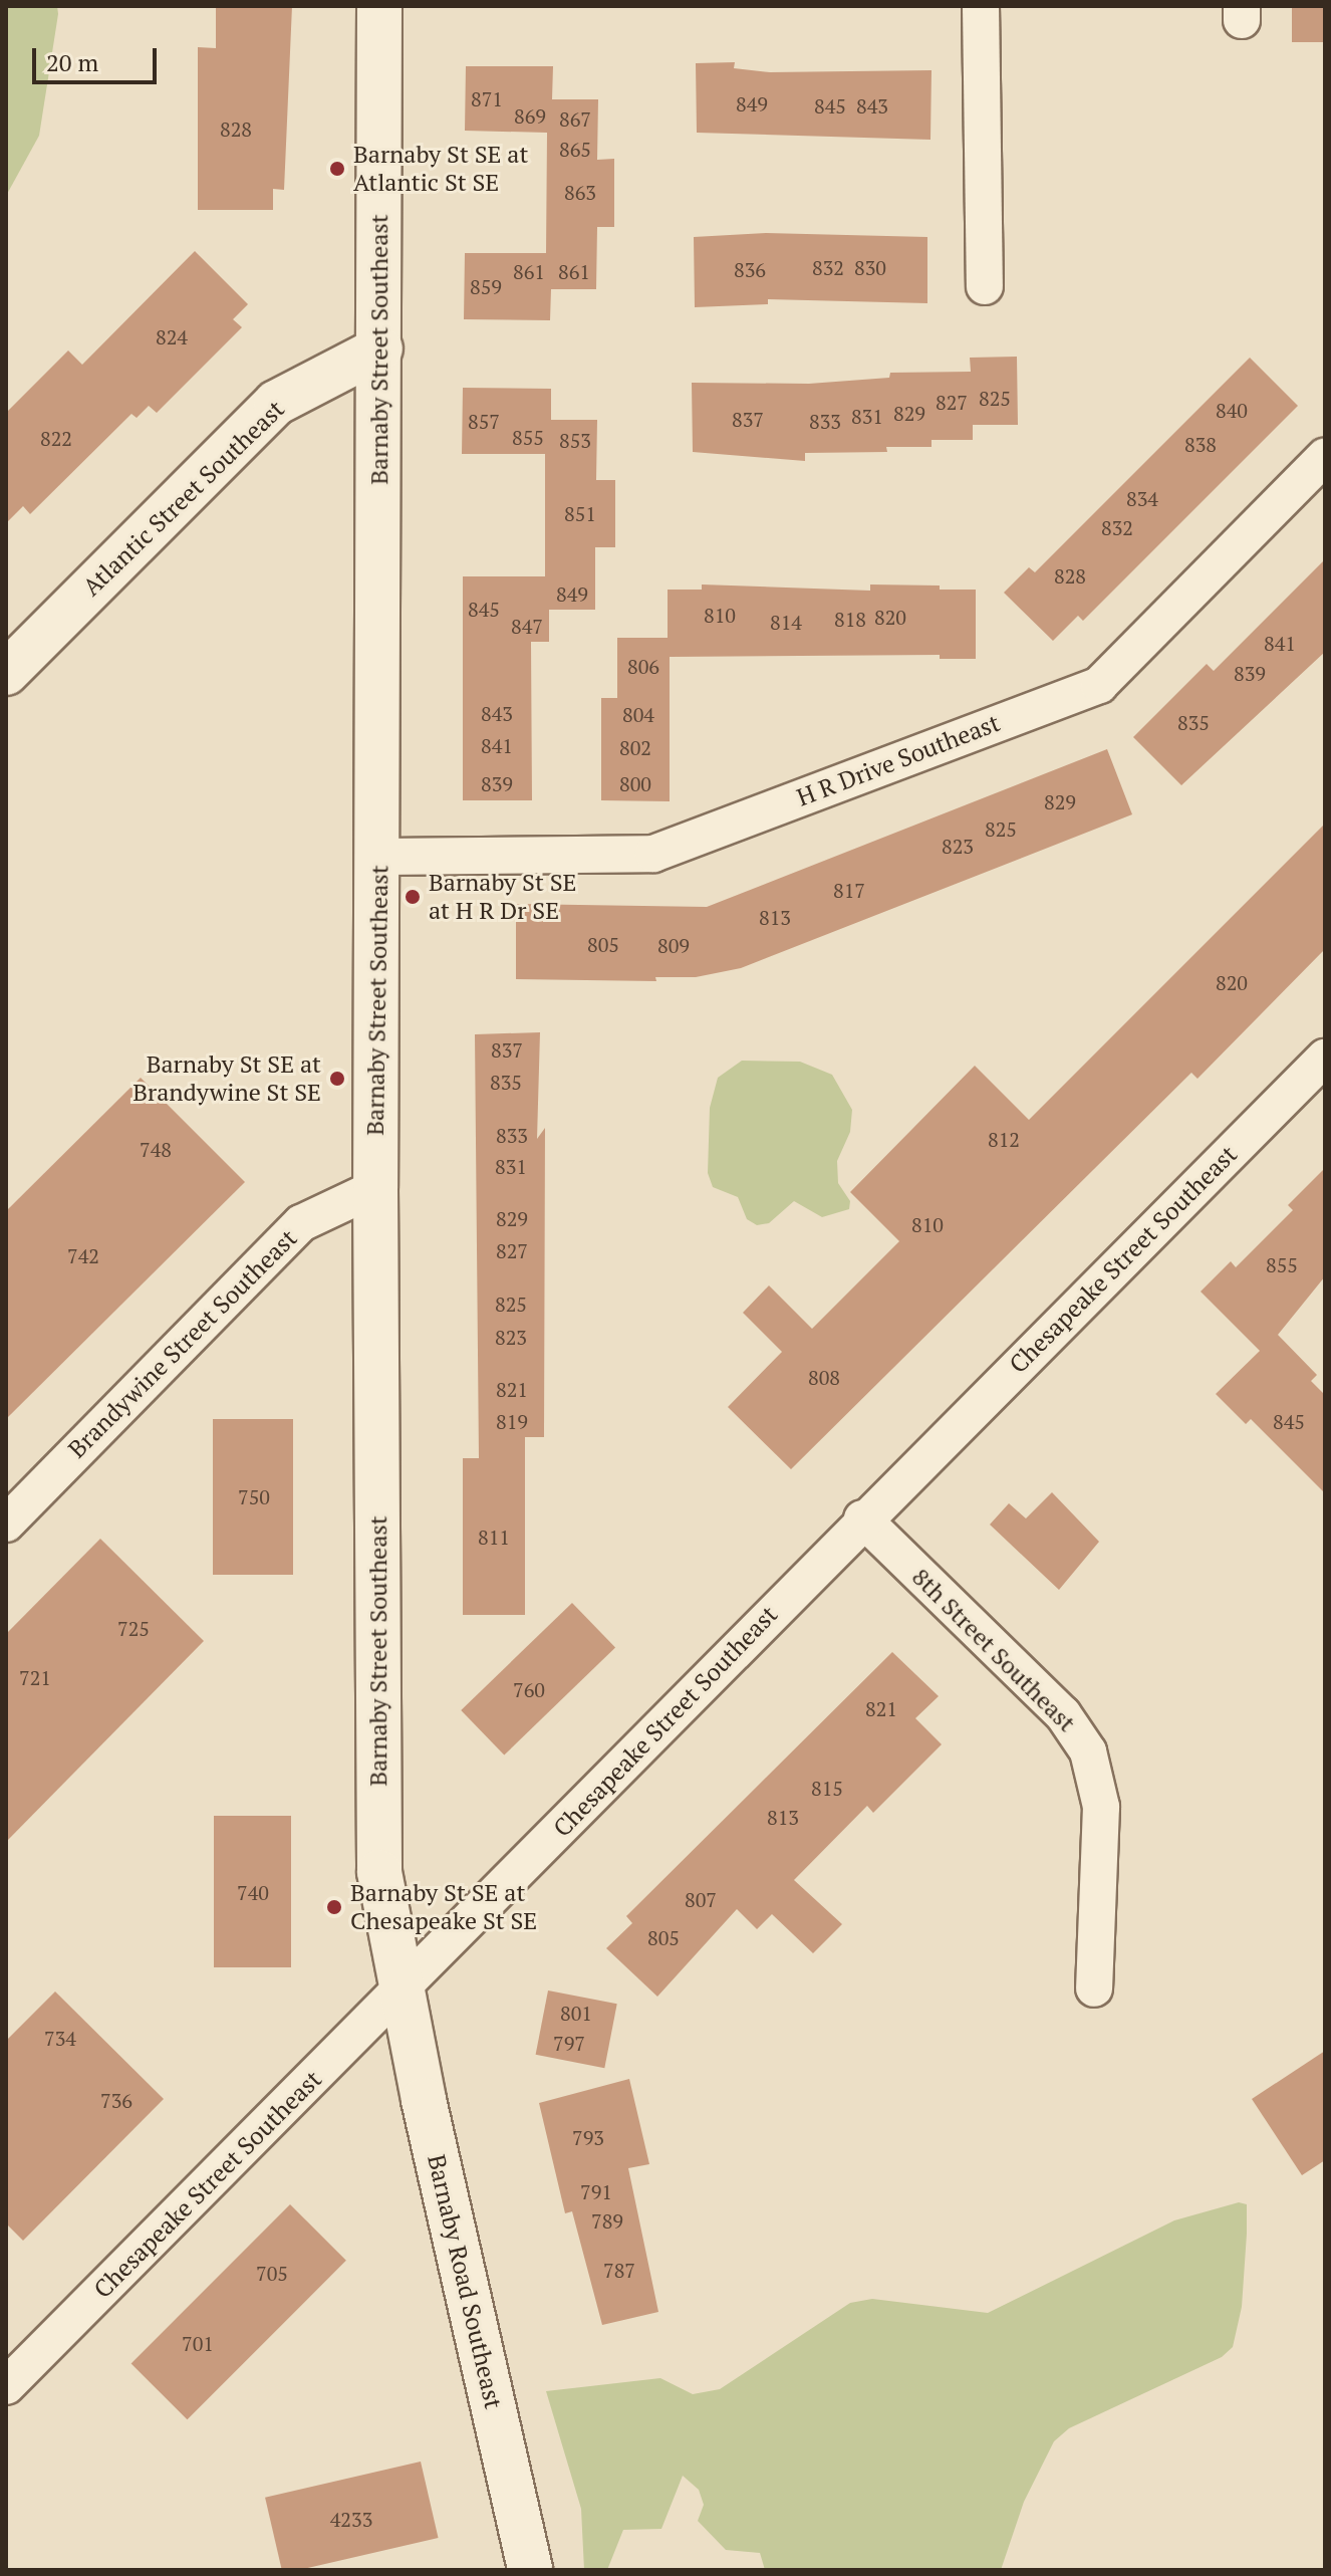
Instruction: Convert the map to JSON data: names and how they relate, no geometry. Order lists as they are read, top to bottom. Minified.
{"streets":{"street":["Barnaby Street Southeast","Atlantic Street Southeast","H R Drive Southeast","Chesapeake Street Southeast","Brandywine Street Southeast","8th Street Southeast","Barnaby Road Southeast"]},"crossings":[["Barnaby Street Southeast","Atlantic Street Southeast"],["Barnaby Street Southeast","H R Drive Southeast"],["Barnaby Street Southeast","Chesapeake Street Southeast"],["Barnaby Street Southeast","Brandywine Street Southeast"],["Barnaby Street Southeast","Barnaby Road Southeast"],["Chesapeake Street Southeast","8th Street Southeast"],["Chesapeake Street Southeast","Barnaby Road Southeast"]],"places":["Barnaby St SE at Atlantic St SE","Barnaby St SE at H R Dr SE","Barnaby St SE at Brandywine St SE","Barnaby St SE at Chesapeake St SE"],"house_numbers":["871","849","845","843","869","867","828","865","863","832","830","836","861","861","859","824","825","827","840","829","831","837","857","833","855","822","853","838","834","851","832","828","849","845","810","820","818","814","847","841","806","839","843","804","835","841","802","839","800","829","825","823","817","813","805","809","820","837","835","833","812","748","831","829","810","827","742","855","825","823","808","821","819","845","750","811","725","721","760","821","815","813","740","807","805","801","734","797","736","793","791","789","787","705","701","4233"],"scale_bar":"20 m"}
